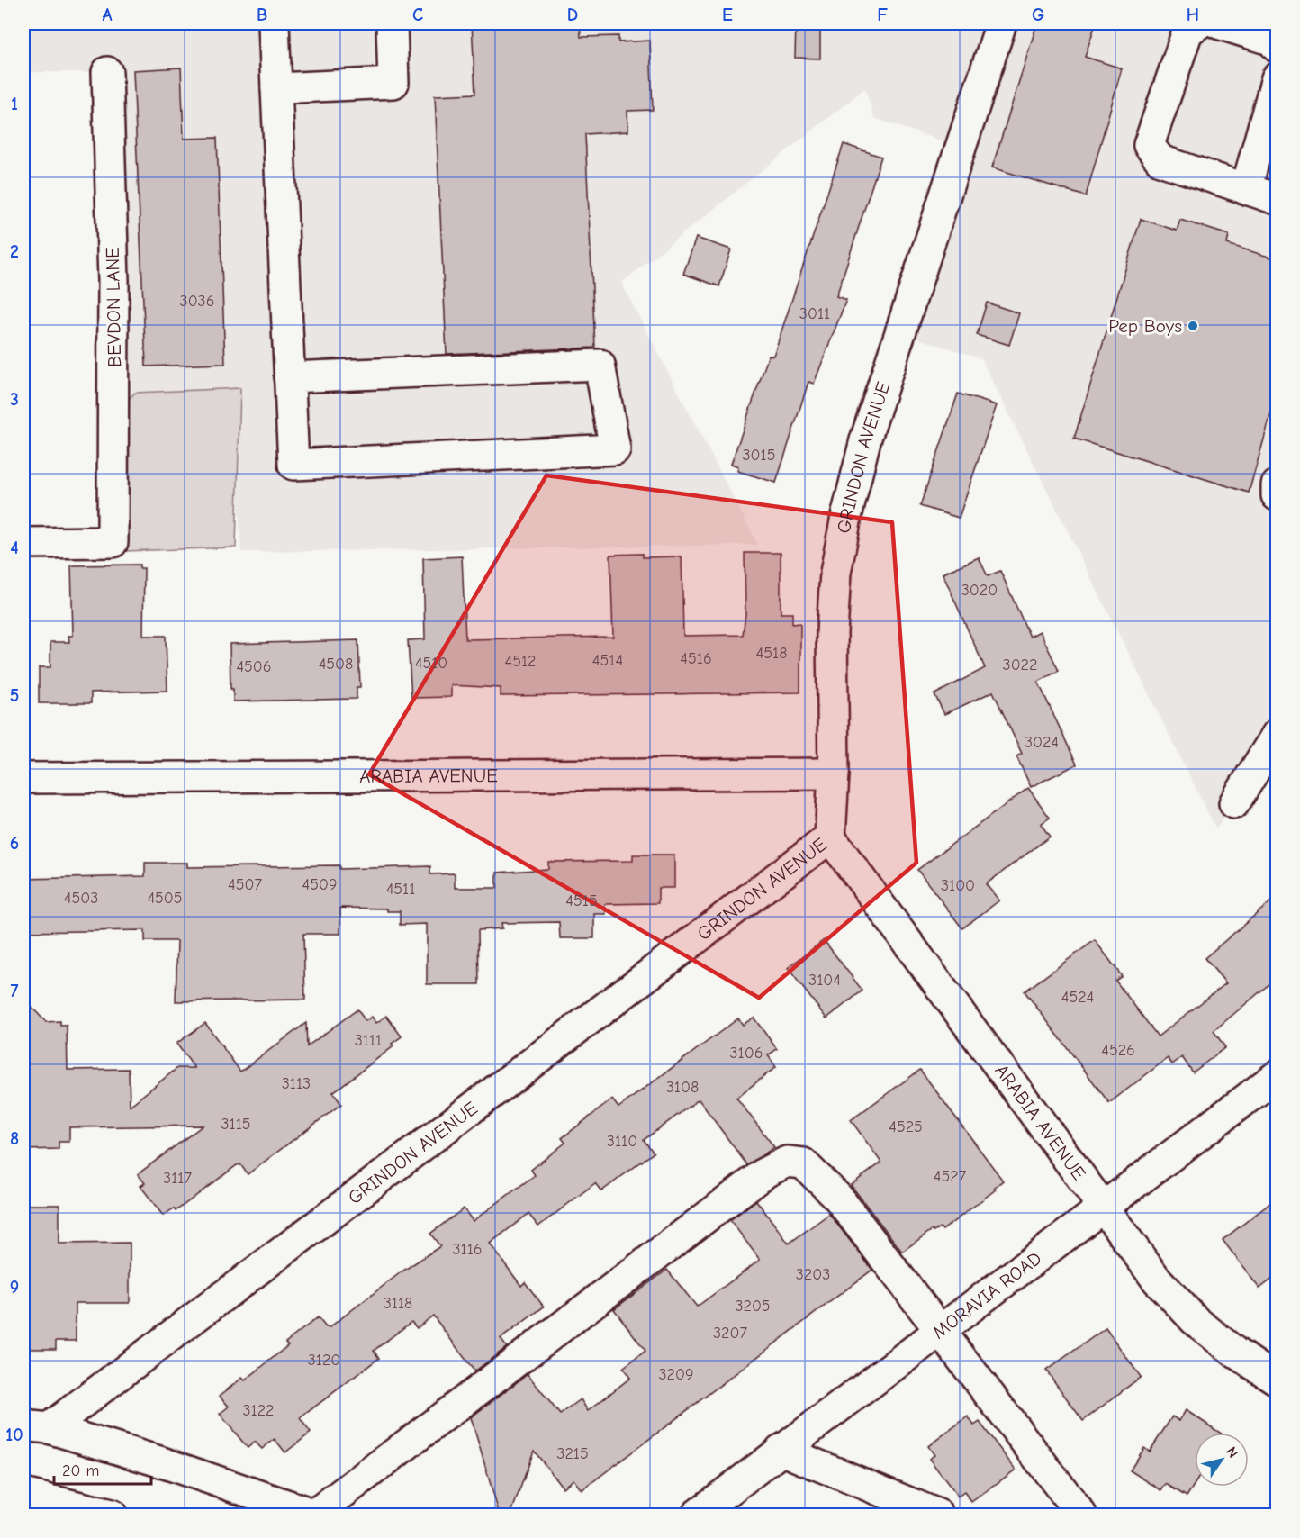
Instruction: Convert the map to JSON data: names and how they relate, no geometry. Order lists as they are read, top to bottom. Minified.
{"streets":{"street":["BEVDON LANE","GRINDON AVENUE","ARABIA AVENUE","MORAVIA ROAD"]},"crossings":[["GRINDON AVENUE","ARABIA AVENUE"],["ARABIA AVENUE","MORAVIA ROAD"]],"places":["Pep Boys"],"house_numbers":["3036","3011","3015","3020","4518","4516","4514","4512","4510","4508","3022","4506","3024","4507","4509","3100","4511","4503","4505","4515","3104","4524","3111","4526","3106","3113","3108","3115","4525","3110","4527","3117","3116","3203","3118","3205","3207","3120","3209","3122","3215"],"scale_bar":"20 m","north":"top right","grid":{"columns":["A","B","C","D","E","F","G","H"],"rows":["1","2","3","4","5","6","7","8","9","10"]}}
